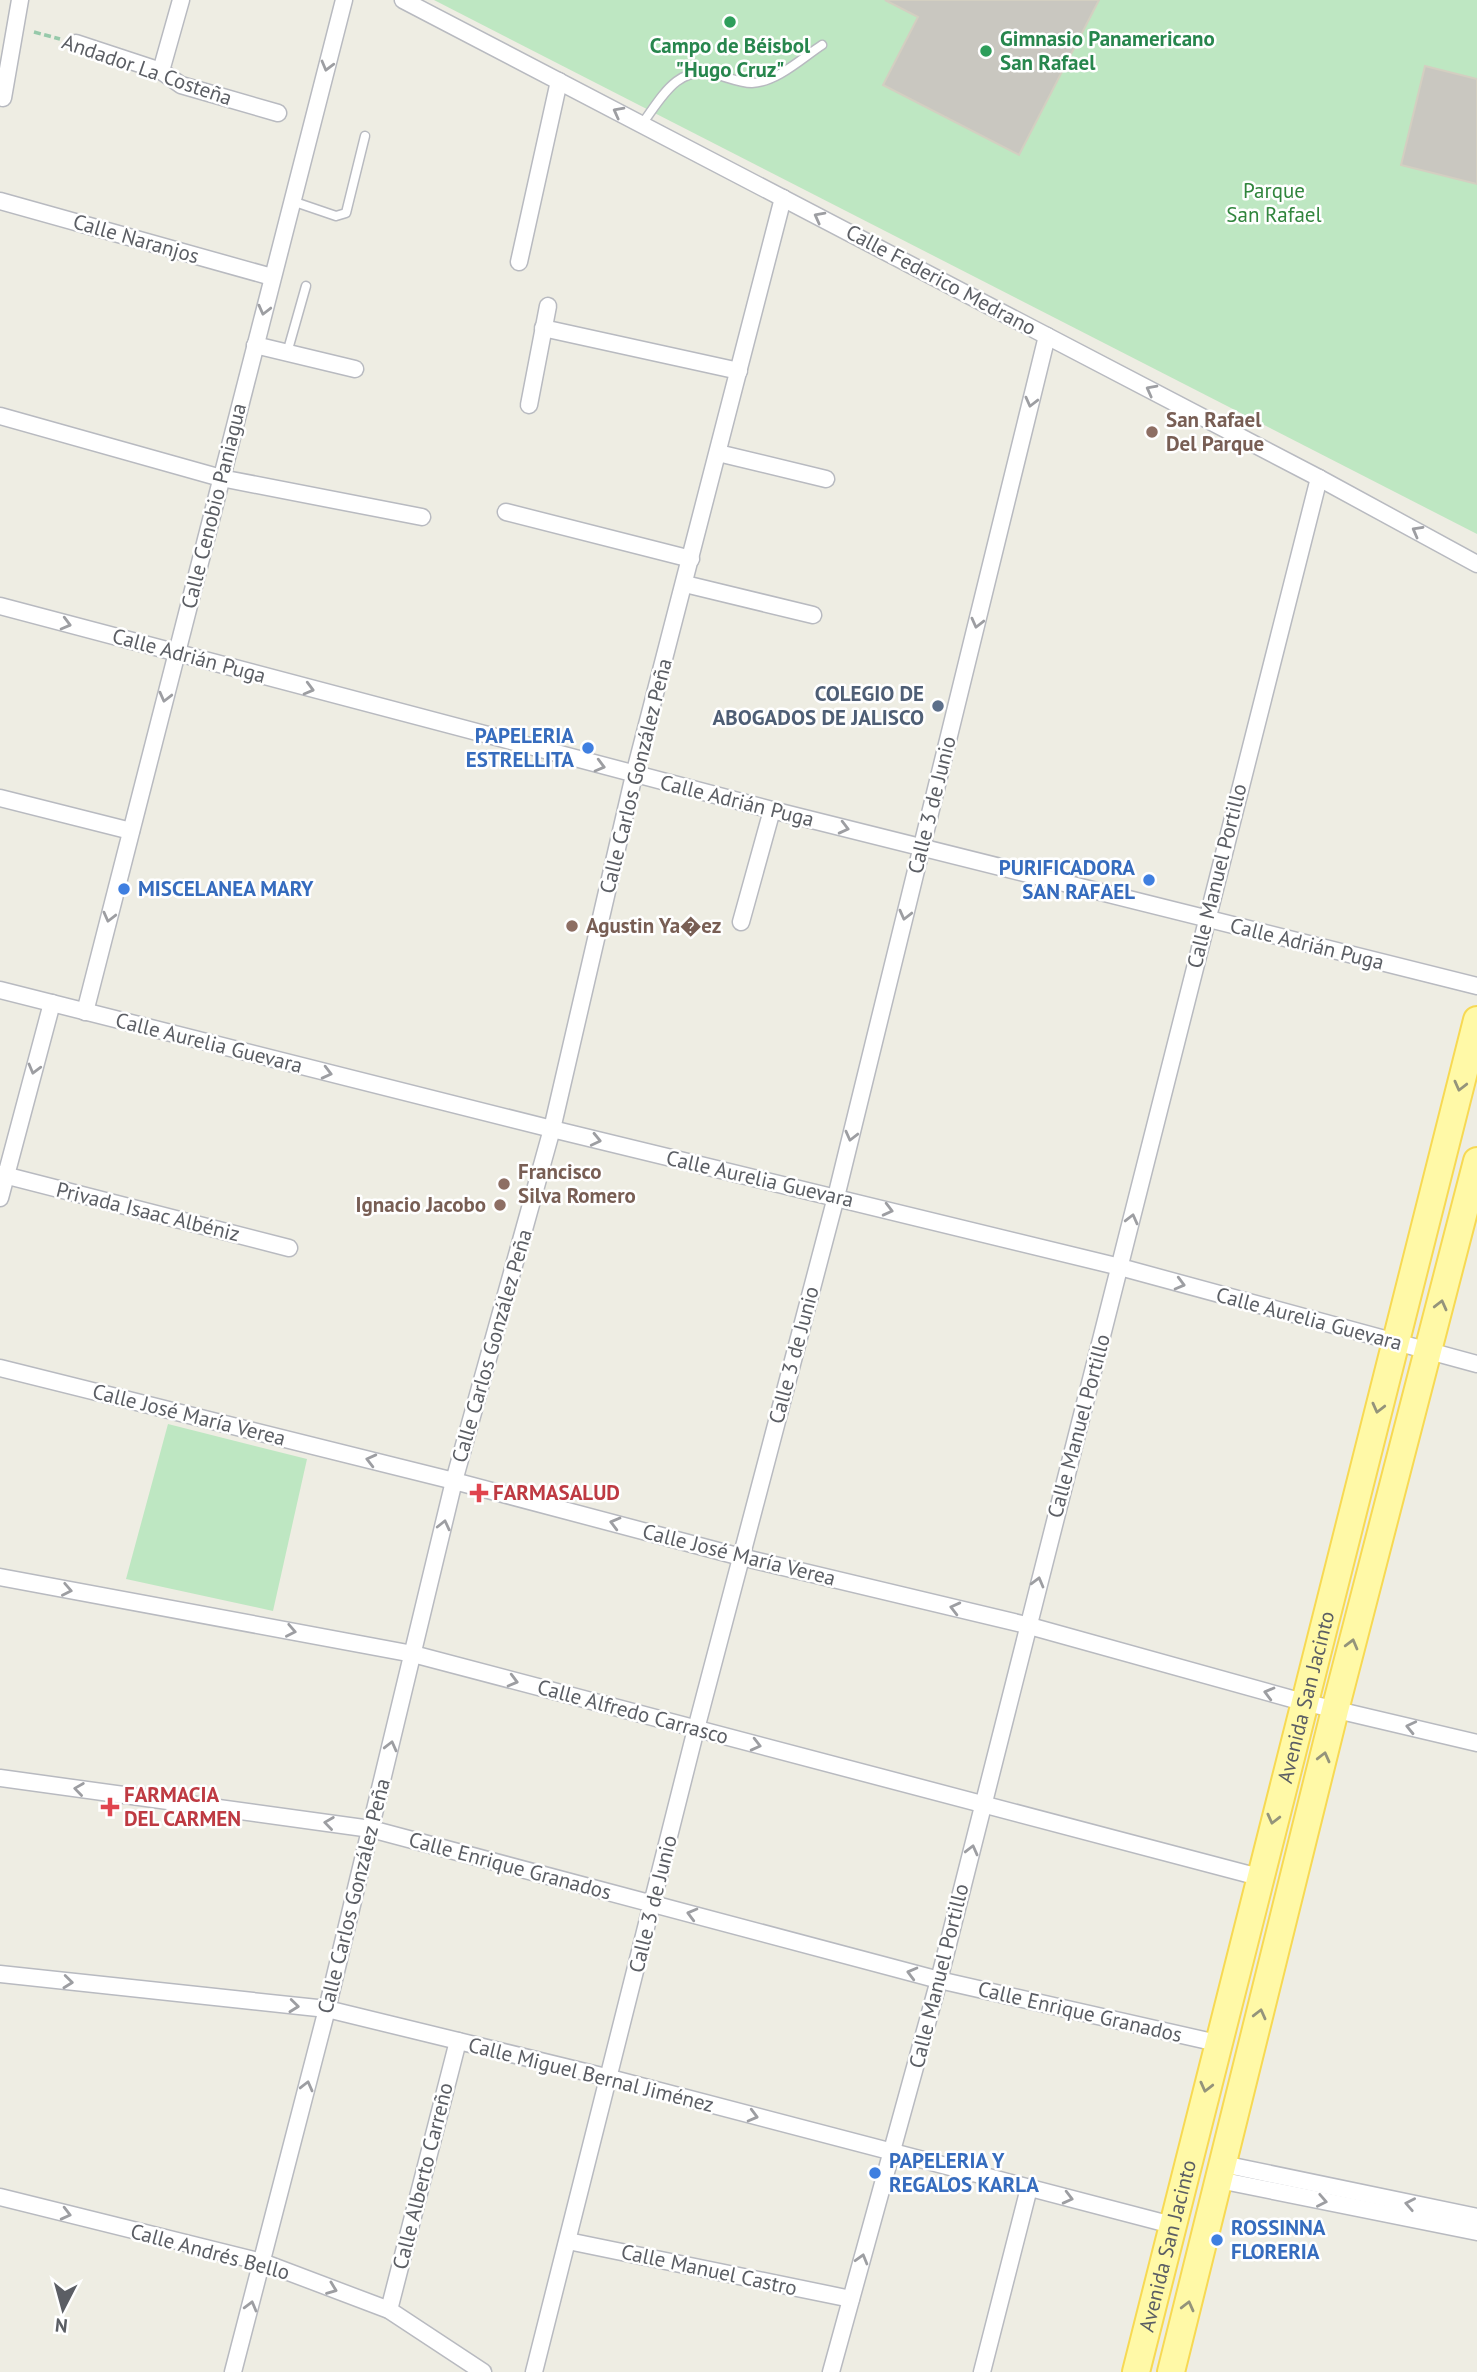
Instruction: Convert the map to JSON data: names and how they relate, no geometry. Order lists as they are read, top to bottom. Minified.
{"streets":{"main road":["Avenida San Jacinto"],"street":["Andador La Costeña","Calle Naranjos","Calle Federico Medrano","Calle Cenobio Paniagua","Calle Adrián Puga","Calle Carlos González Peña","Calle 3 de Junio","Calle Manuel Portillo","Calle Aurelia Guevara","Privada Isaac Albéniz","Calle José María Verea","Calle Alfredo Carrasco","Calle Enrique Granados","Calle Miguel Bernal Jiménez","Calle Alberto Carreño","Calle Andrés Bello","Calle Manuel Castro"]},"crossings":[["Calle Naranjos","Calle Cenobio Paniagua"],["Calle Federico Medrano","Calle Carlos González Peña"],["Calle Federico Medrano","Calle 3 de Junio"],["Calle Federico Medrano","Calle Manuel Portillo"],["Calle Cenobio Paniagua","Calle Adrián Puga"],["Calle Cenobio Paniagua","Calle Aurelia Guevara"],["Calle Adrián Puga","Calle Carlos González Peña"],["Calle Adrián Puga","Calle 3 de Junio"],["Calle Adrián Puga","Calle Manuel Portillo"],["Calle Carlos González Peña","Calle Aurelia Guevara"],["Calle Carlos González Peña","Calle José María Verea"],["Calle Carlos González Peña","Calle Alfredo Carrasco"],["Calle Carlos González Peña","Calle Enrique Granados"],["Calle Carlos González Peña","Calle Miguel Bernal Jiménez"],["Calle Carlos González Peña","Calle Andrés Bello"],["Calle 3 de Junio","Calle Aurelia Guevara"],["Calle 3 de Junio","Calle José María Verea"],["Calle 3 de Junio","Calle Alfredo Carrasco"],["Calle 3 de Junio","Calle Enrique Granados"],["Calle 3 de Junio","Calle Miguel Bernal Jiménez"],["Calle 3 de Junio","Calle Manuel Castro"],["Calle Manuel Portillo","Calle Aurelia Guevara"],["Calle Manuel Portillo","Calle José María Verea"],["Calle Manuel Portillo","Calle Alfredo Carrasco"],["Calle Manuel Portillo","Calle Enrique Granados"],["Calle Manuel Portillo","Calle Miguel Bernal Jiménez"],["Calle Manuel Portillo","Calle Manuel Castro"],["Calle Aurelia Guevara","Avenida San Jacinto"],["Calle José María Verea","Avenida San Jacinto"],["Avenida San Jacinto","Calle Alfredo Carrasco"],["Avenida San Jacinto","Calle Enrique Granados"],["Avenida San Jacinto","Calle Miguel Bernal Jiménez"],["Calle Miguel Bernal Jiménez","Calle Alberto Carreño"],["Calle Alberto Carreño","Calle Andrés Bello"]],"one_way":["Calle Federico Medrano","Calle Cenobio Paniagua","Calle Adrián Puga","Calle 3 de Junio","Calle Manuel Portillo","Calle Aurelia Guevara","Calle José María Verea","Calle Alfredo Carrasco","Calle Enrique Granados","Calle Miguel Bernal Jiménez","Calle Andrés Bello"],"parks":["Parque San Rafael"],"places":{"other":["Campo de Béisbol \"Hugo Cruz\"","Gimnasio Panamericano San Rafael","San Rafael Del Parque","COLEGIO DE ABOGADOS DE JALISCO","PAPELERIA ESTRELLITA","PURIFICADORA SAN RAFAEL","MISCELANEA MARY","Agustin Ya�ez","Francisco Silva Romero","Ignacio Jacobo","PAPELERIA Y REGALOS KARLA","ROSSINNA FLORERIA"],"health":["FARMASALUD","FARMACIA DEL CARMEN"]},"north":"bottom"}
